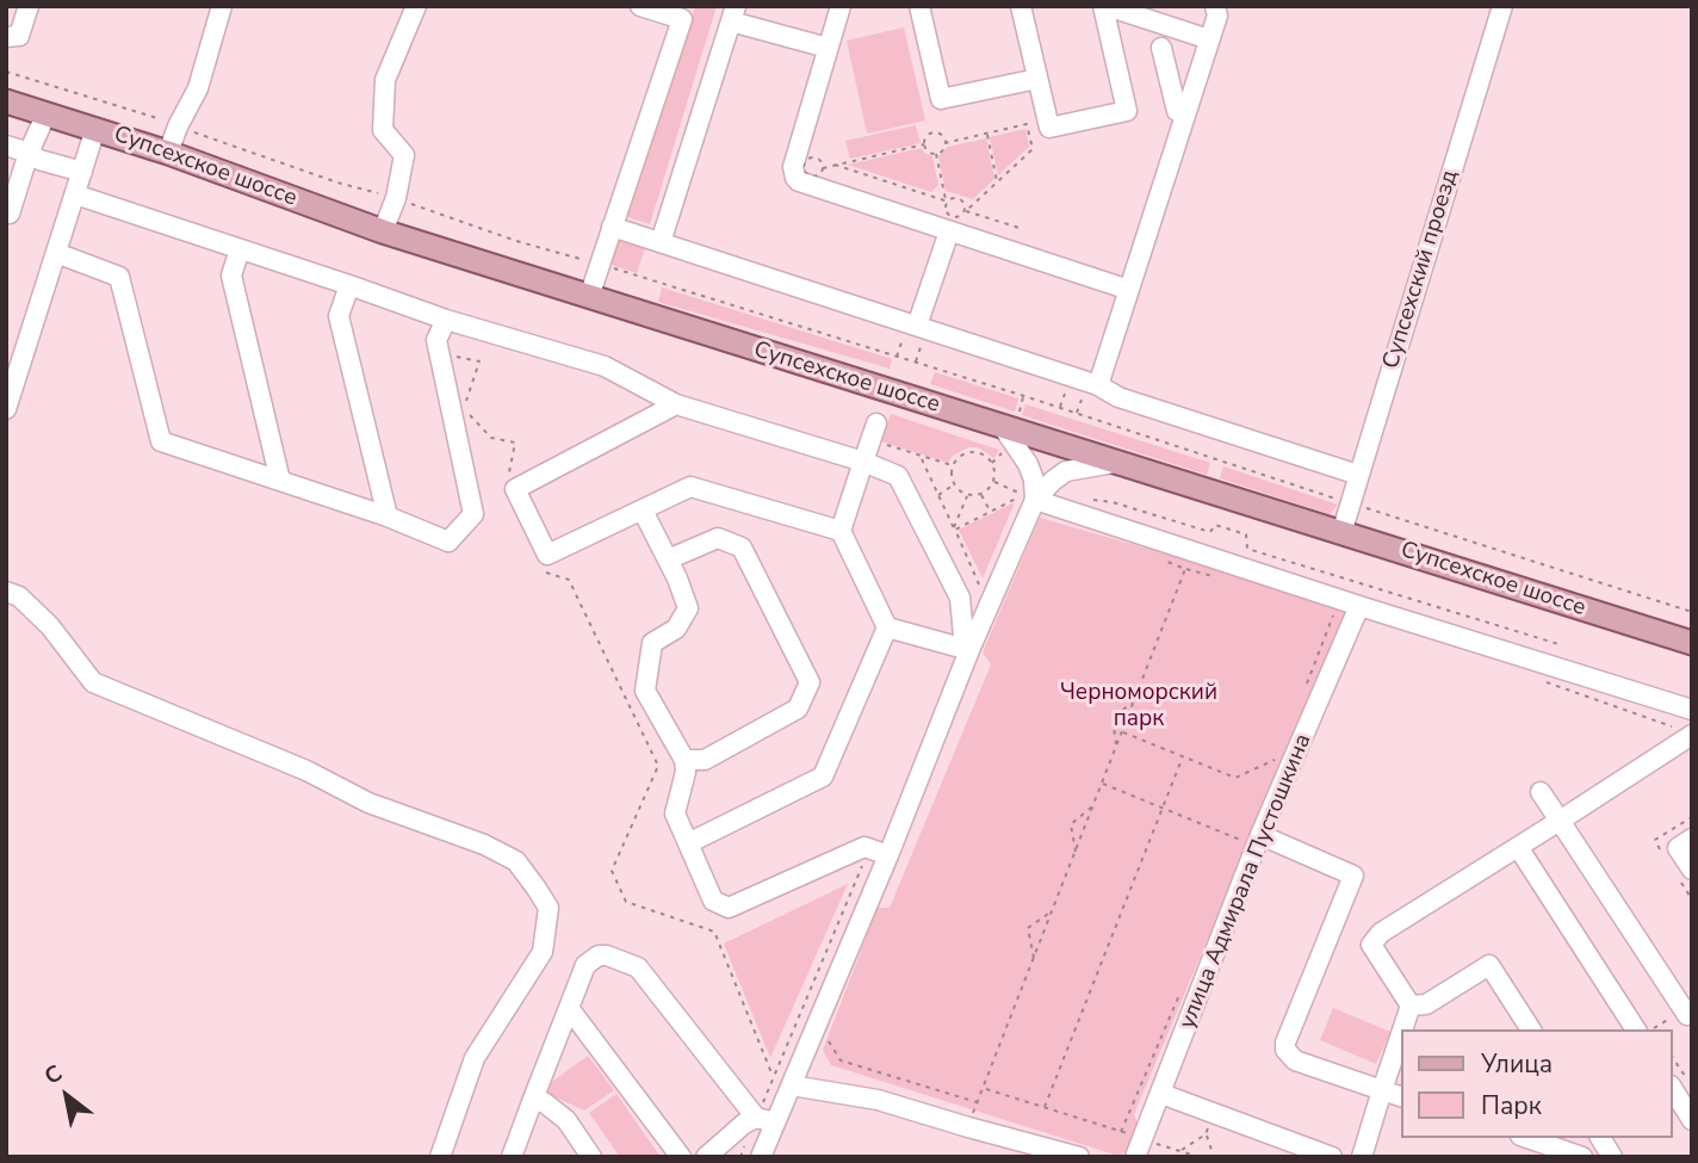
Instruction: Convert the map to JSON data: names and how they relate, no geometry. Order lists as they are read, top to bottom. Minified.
{"streets":{"main road":["Супсехское шоссе"],"street":["Супсехский проезд","улица Адмирала Пустошкина"]},"crossings":[["Супсехское шоссе","Супсехский проезд"]],"parks":["Черноморский парк"],"legend":["Улица","Парк"],"north":"top left"}
